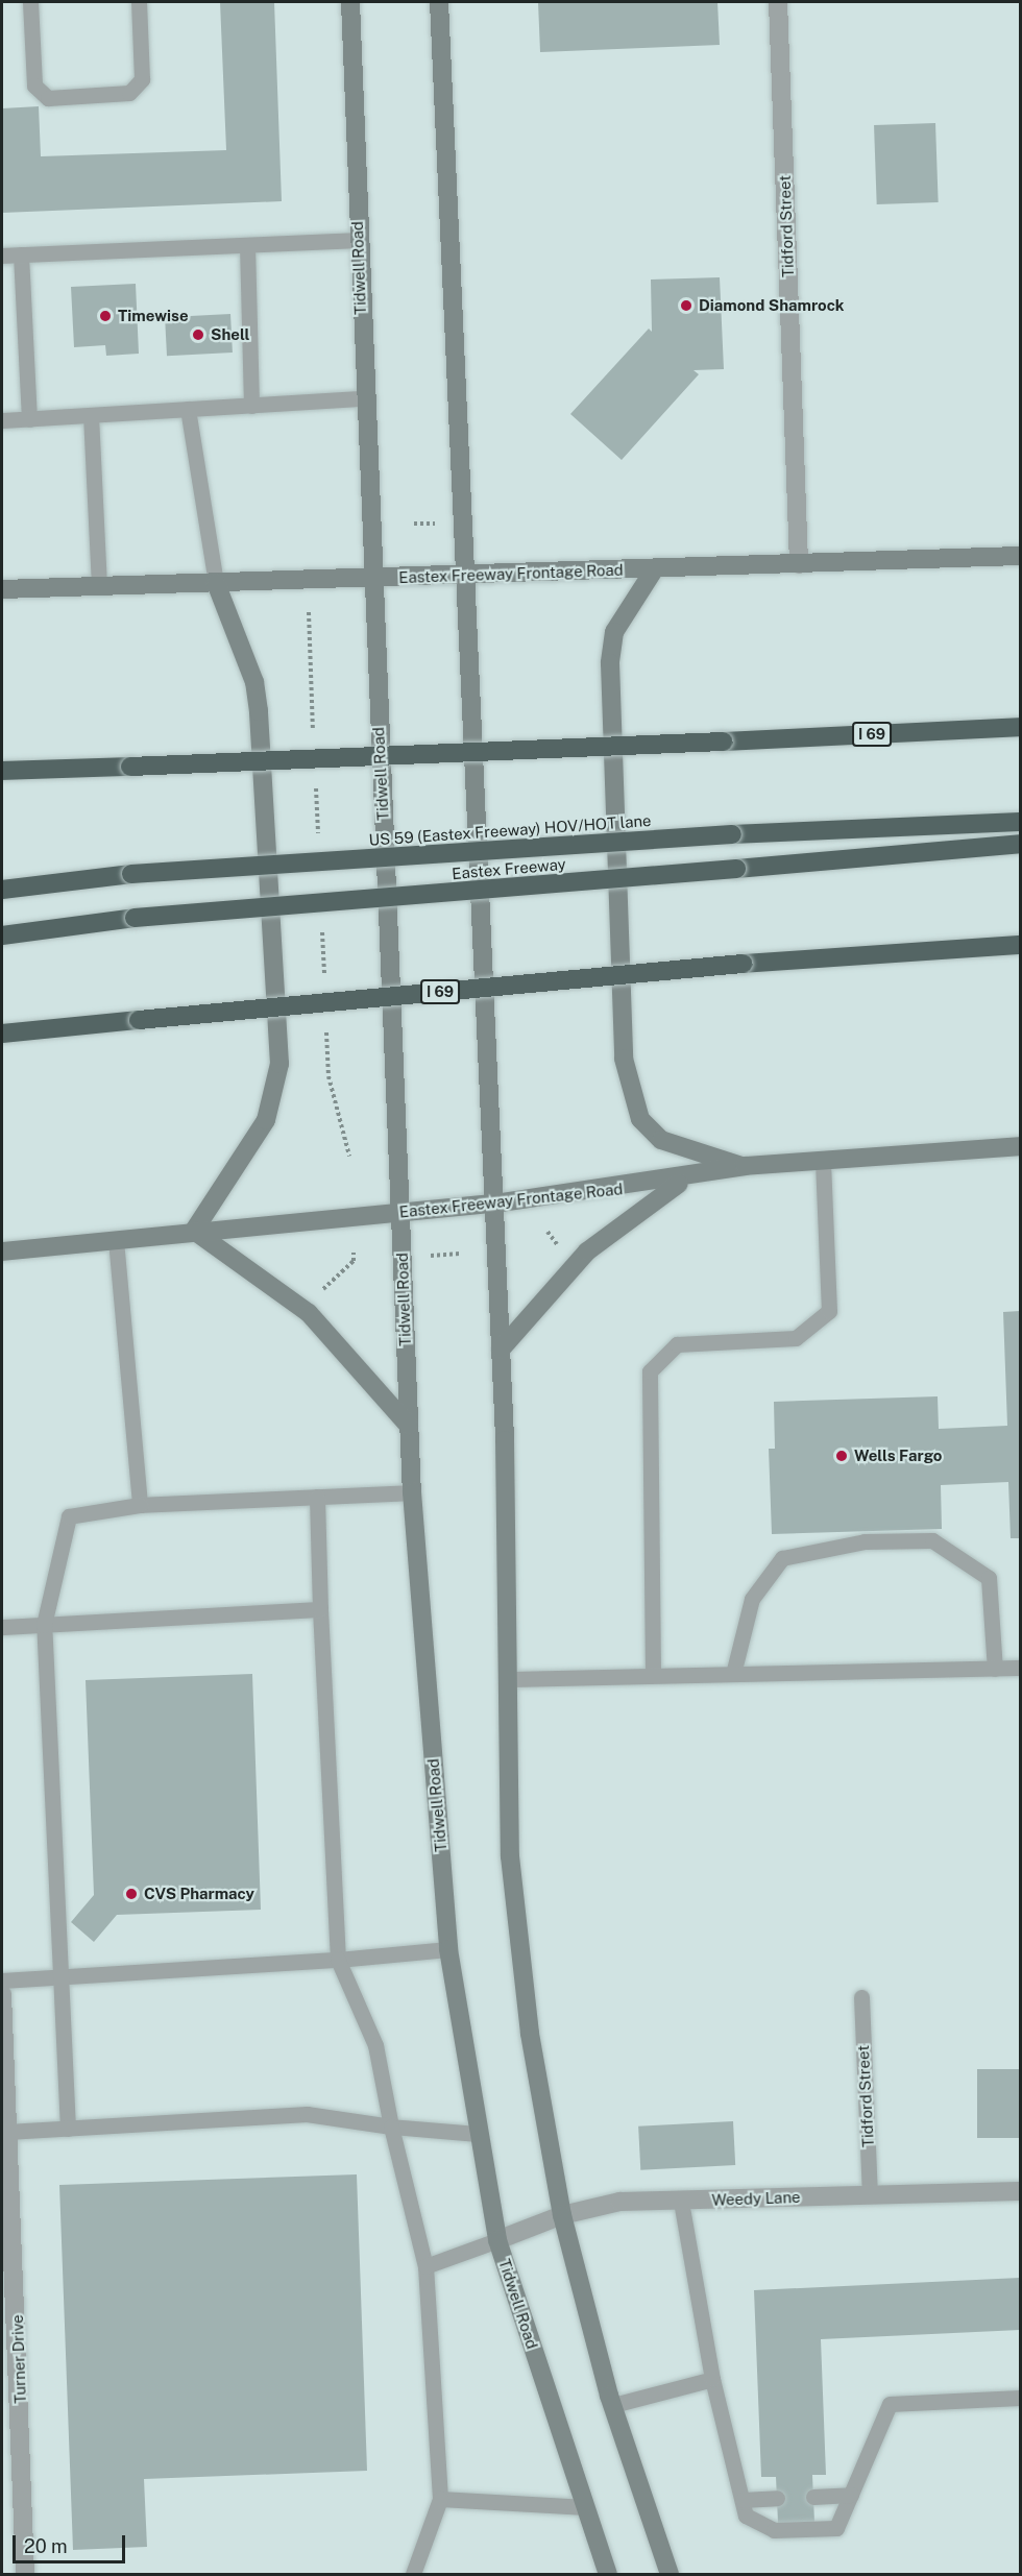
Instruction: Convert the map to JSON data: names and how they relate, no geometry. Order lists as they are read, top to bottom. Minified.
{"streets":{"highway":["I 69","US 59 (Eastex Freeway) HOV/HOT lane","Eastex Freeway"],"main road":["Tidwell Road","Eastex Freeway Frontage Road"],"street":["Tidford Street","Weedy Lane","Turner Drive"]},"crossings":[["Tidford Street","Eastex Freeway Frontage Road"],["Tidford Street","Weedy Lane"],["Tidwell Road","Eastex Freeway Frontage Road"],["Tidwell Road","Weedy Lane"]],"places":["Diamond Shamrock","Timewise","Shell","Wells Fargo","CVS Pharmacy"],"scale_bar":"20 m"}
